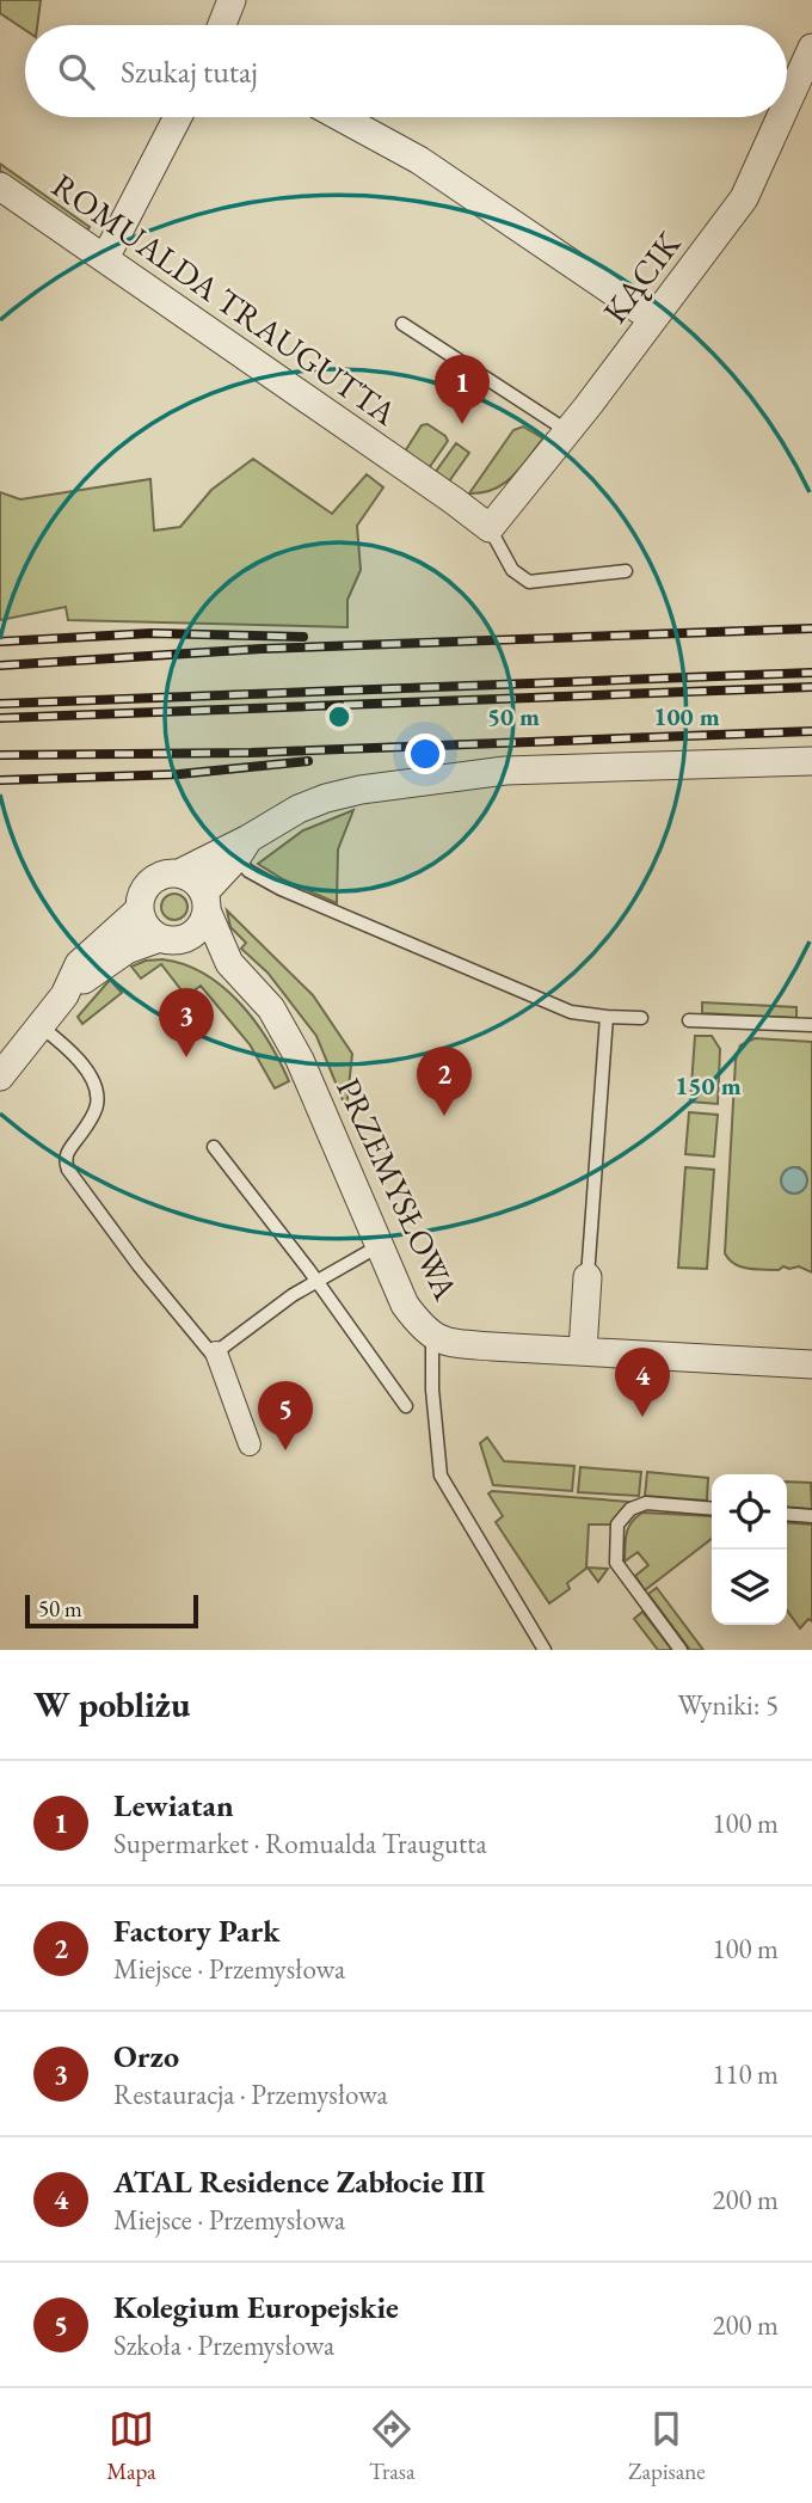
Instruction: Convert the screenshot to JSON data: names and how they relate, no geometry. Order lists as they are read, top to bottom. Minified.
{"streets":{"street":["KĄCIK","ROMUALDA TRAUGUTTA","PRZEMYSŁOWA"]},"crossings":[["KĄCIK","ROMUALDA TRAUGUTTA"]],"scale_bar":"50 m","page":{"search":"Szukaj tutaj","pins":["1","3","2","4","5"],"scale":"50 m","heading":["W pobliżu","Wyniki: 5"],"list":[{"mark":"1","name":"Lewiatan","note":"Supermarket · Romualda Traugutta","value":"100 m"},{"mark":"2","name":"Factory Park","note":"Miejsce · Przemysłowa","value":"100 m"},{"mark":"3","name":"Orzo","note":"Restauracja · Przemysłowa","value":"110 m"},{"mark":"4","name":"ATAL Residence Zabłocie III","note":"Miejsce · Przemysłowa","value":"200 m"},{"mark":"5","name":"Kolegium Europejskie","note":"Szkoła · Przemysłowa","value":"200 m"}],"nav":["Mapa","Trasa","Zapisane"]},"rings":["50 m","100 m","150 m"]}
